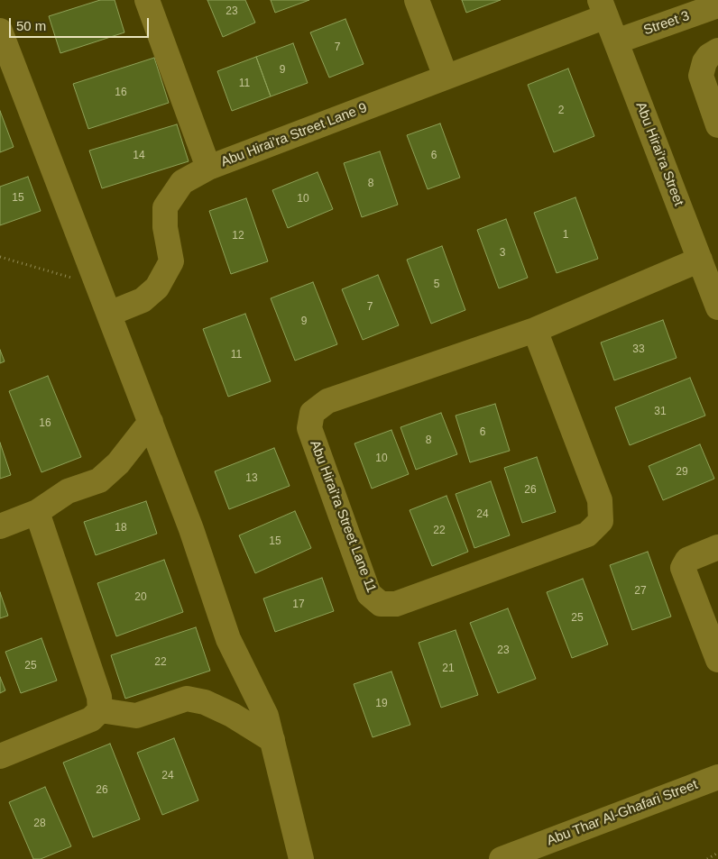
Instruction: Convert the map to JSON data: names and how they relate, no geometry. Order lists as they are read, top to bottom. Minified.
{"streets":{"street":["Street 3","Abu Hirai'ra Street Lane 9","Abu Hirai'ra Street","Abu Hirai'ra Street Lane 11","Abu Thar Al-Ghafari Street"]},"crossings":[["Street 3","Abu Hirai'ra Street"],["Abu Hirai'ra Street Lane 9","Abu Hirai'ra Street"],["Abu Hirai'ra Street","Abu Hirai'ra Street Lane 11"]],"house_numbers":["23","7","9","11","16","2","14","6","8","15","10","1","12","3","5","7","9","33","11","31","16","6","8","10","29","13","26","24","18","22","15","27","20","17","25","23","22","25","21","19","24","26","28"],"scale_bar":"50 m"}
